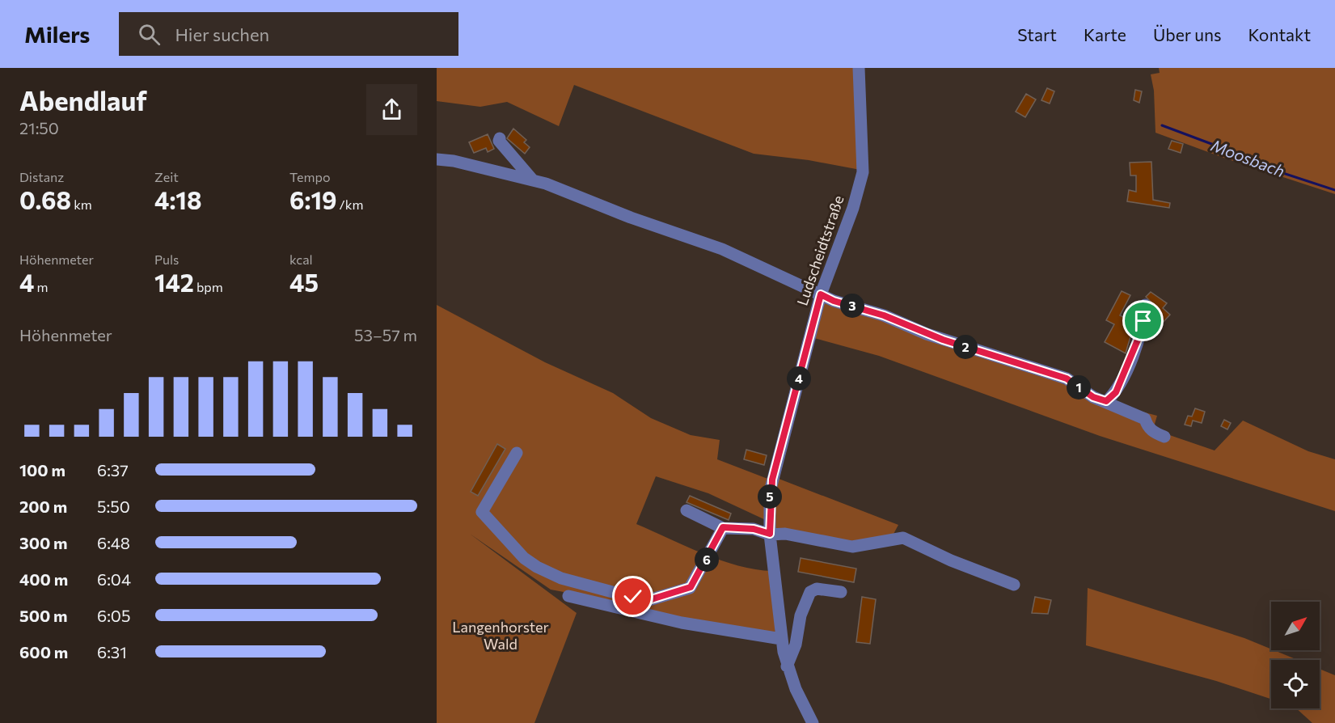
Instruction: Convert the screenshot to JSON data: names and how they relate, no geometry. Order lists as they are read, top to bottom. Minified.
{"streets":{"street":["Ludscheidtstraße"]},"water":["Moosbach"],"parks":["Langenhorster Wald"],"north":"top right","page":{"header":"Milers","search":"Hier suchen","nav":["Start","Karte","Über uns","Kontakt"],"heading":["Abendlauf","21:50"],"stats":[["Distanz","0.68 km"],["Zeit","4:18"],["Tempo","6:19 /km"],["Höhenmeter","4 m"],["Puls","142 bpm"],["kcal","45"]],"pins":["3","2","4","1","5","6"],"chart":["Höhenmeter","53–57 m"],"list":[{"name":"100 m","note":"6:37"},{"name":"200 m","note":"5:50"},{"name":"300 m","note":"6:48"},{"name":"400 m","note":"6:04"},{"name":"500 m","note":"6:05"},{"name":"600 m","note":"6:31"}]}}
